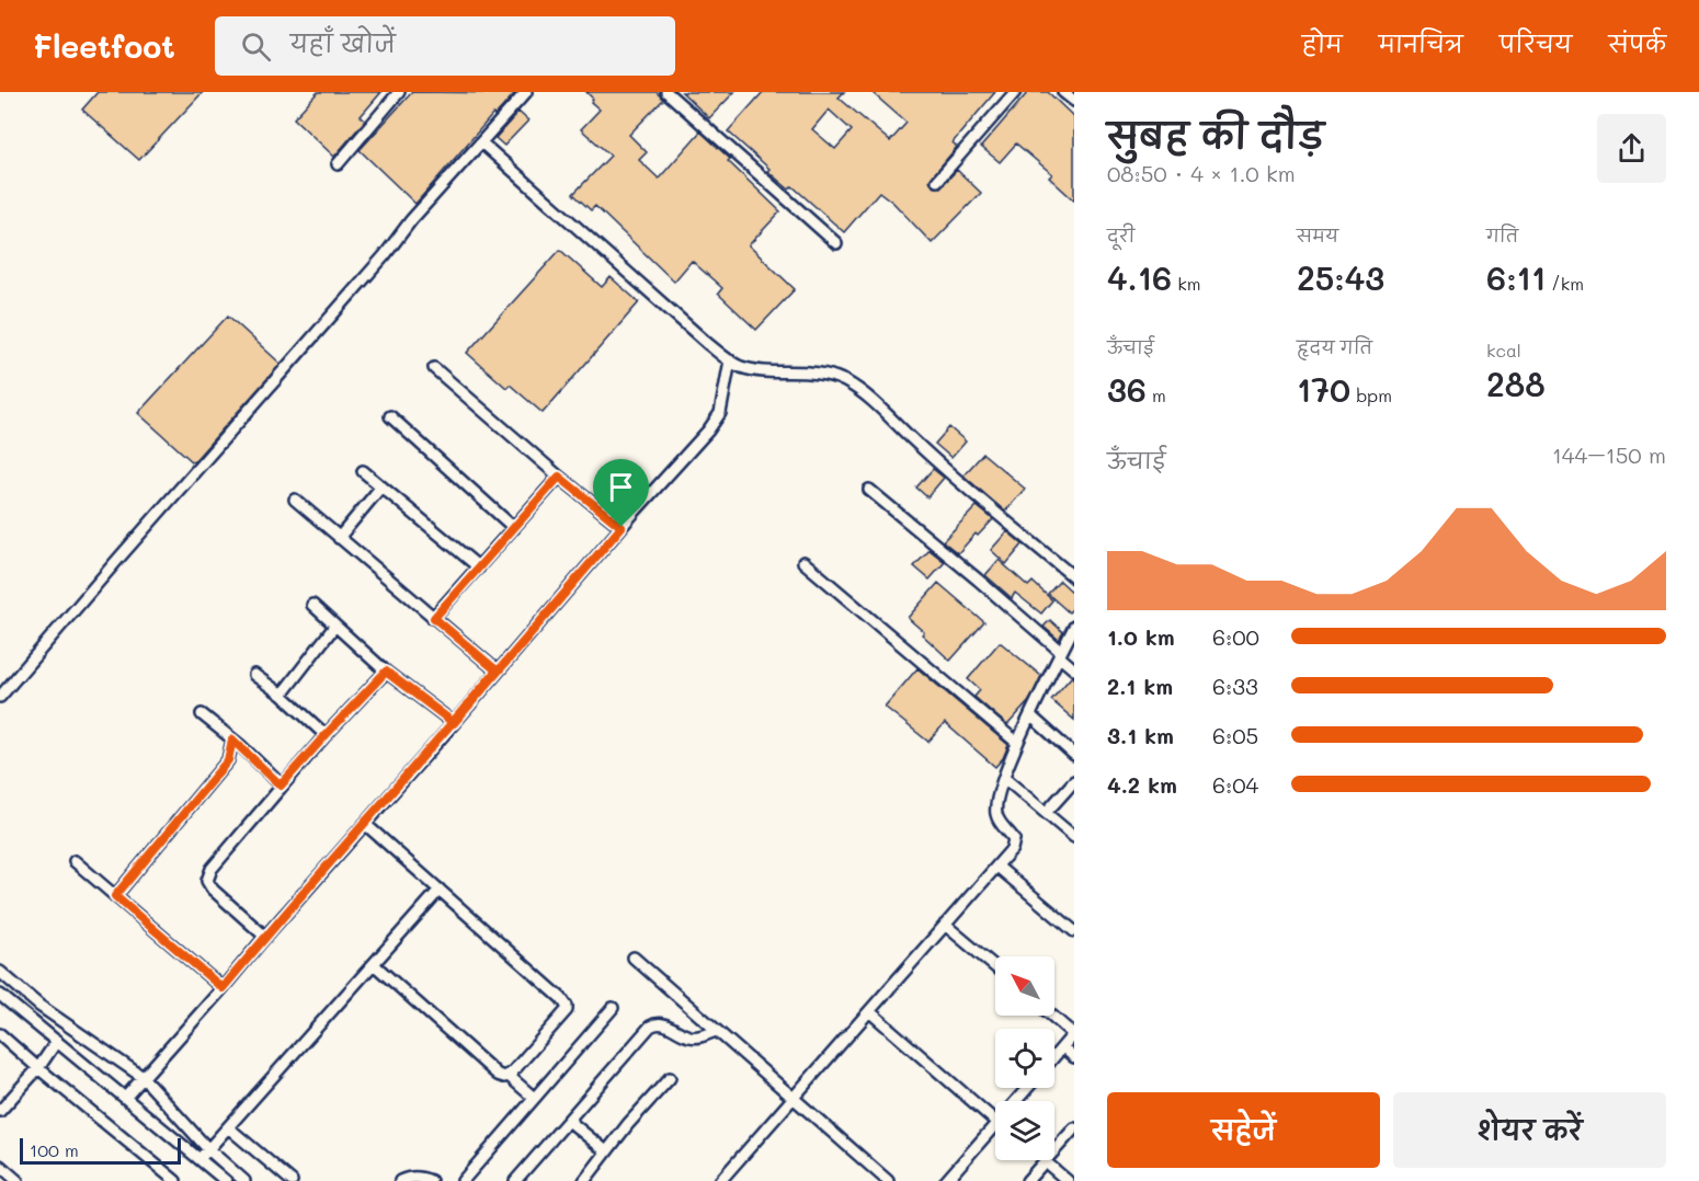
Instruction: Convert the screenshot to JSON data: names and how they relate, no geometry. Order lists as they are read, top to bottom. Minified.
{"scale_bar":"100 m","north":"top left","page":{"header":"Fleetfoot","search":"यहाँ खोजें","nav":["होम","मानचित्र","परिचय","संपर्क"],"heading":["सुबह की दौड़","08:50 · 4 × 1.0 km"],"stats":[["दूरी","4.16 km"],["समय","25:43"],["गति","6:11 /km"],["ऊँचाई","36 m"],["हृदय गति","170 bpm"],["kcal","288"]],"chart":["ऊँचाई","144–150 m"],"list":[{"name":"1.0 km","note":"6:00"},{"name":"2.1 km","note":"6:33"},{"name":"3.1 km","note":"6:05"},{"name":"4.2 km","note":"6:04"}],"buttons":["सहेजें","शेयर करें"],"scale":"100 m"}}
